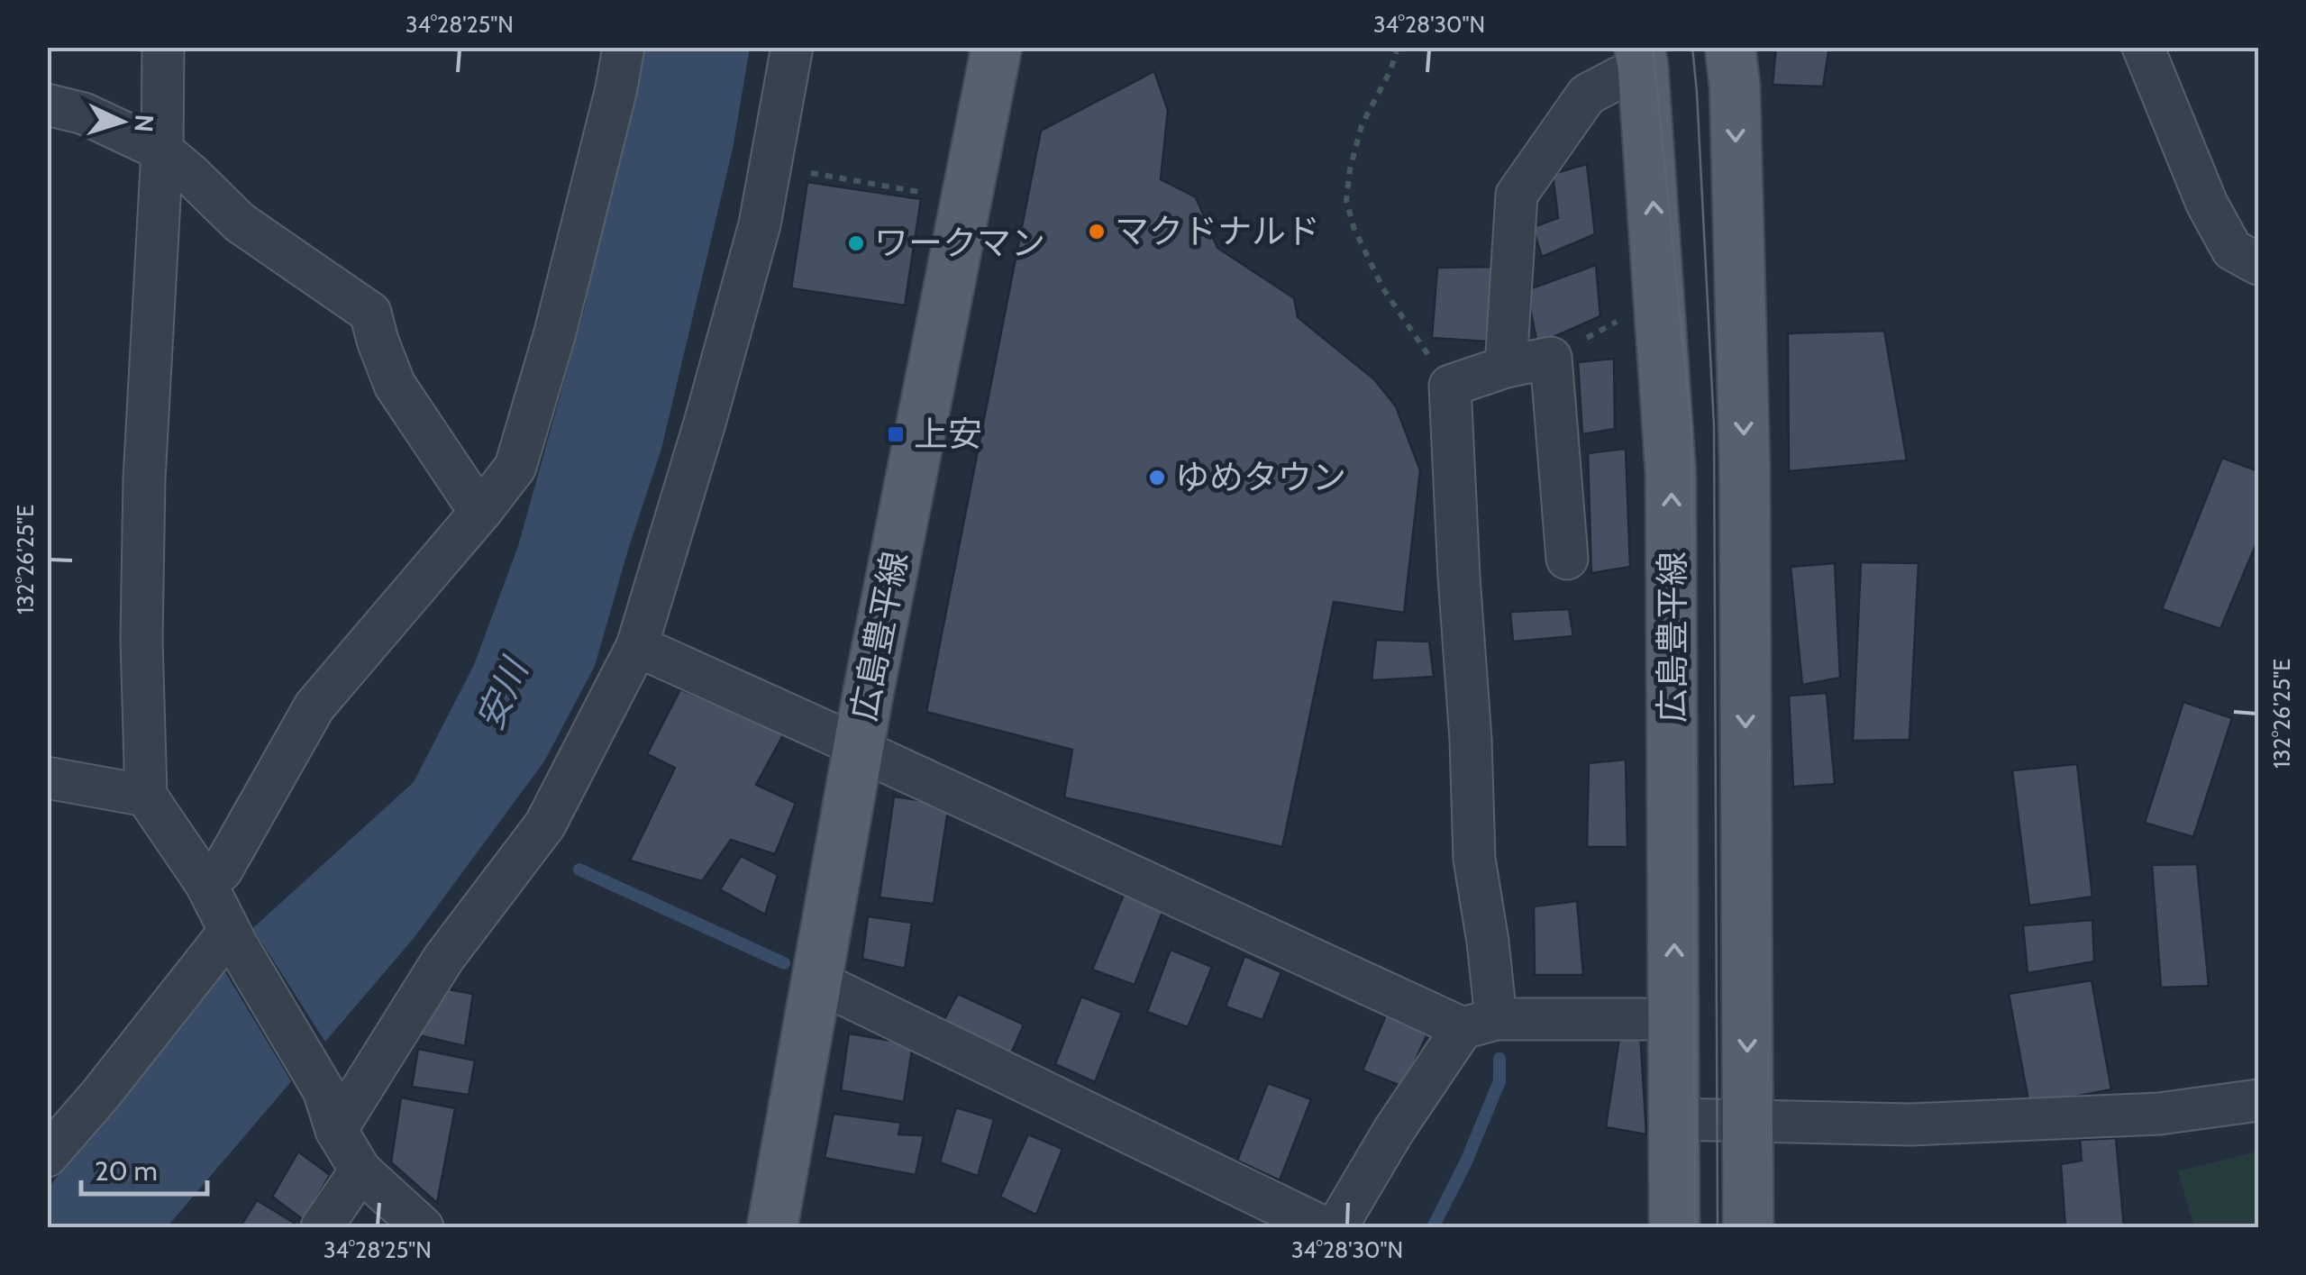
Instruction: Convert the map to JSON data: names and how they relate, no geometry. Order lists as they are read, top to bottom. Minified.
{"streets":{"main road":["広島豊平線"]},"water":["安川"],"places":{"other":["マクドナルド","ワークマン","ゆめタウン"],"transit":["上安"]},"scale_bar":"20 m","north":"right","coordinates":["34°28'25\"N","34°28'30\"N","132°26'25\"E"]}
